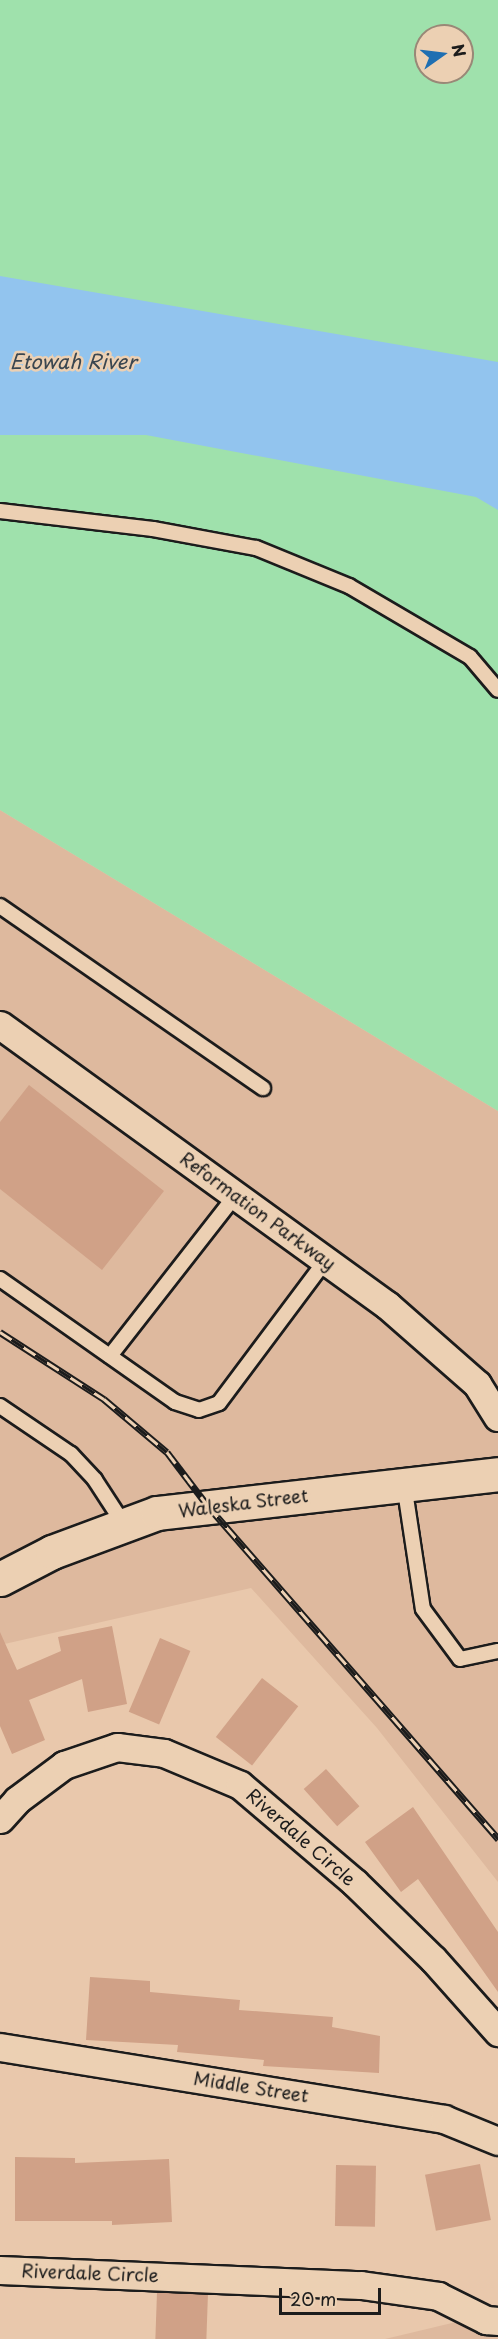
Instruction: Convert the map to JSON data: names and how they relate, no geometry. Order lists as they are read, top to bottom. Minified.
{"streets":{"main road":["Waleska Street"],"street":["Reformation Parkway","Riverdale Circle","Middle Street"]},"water":["Etowah River"],"scale_bar":"20 m","north":"right"}
